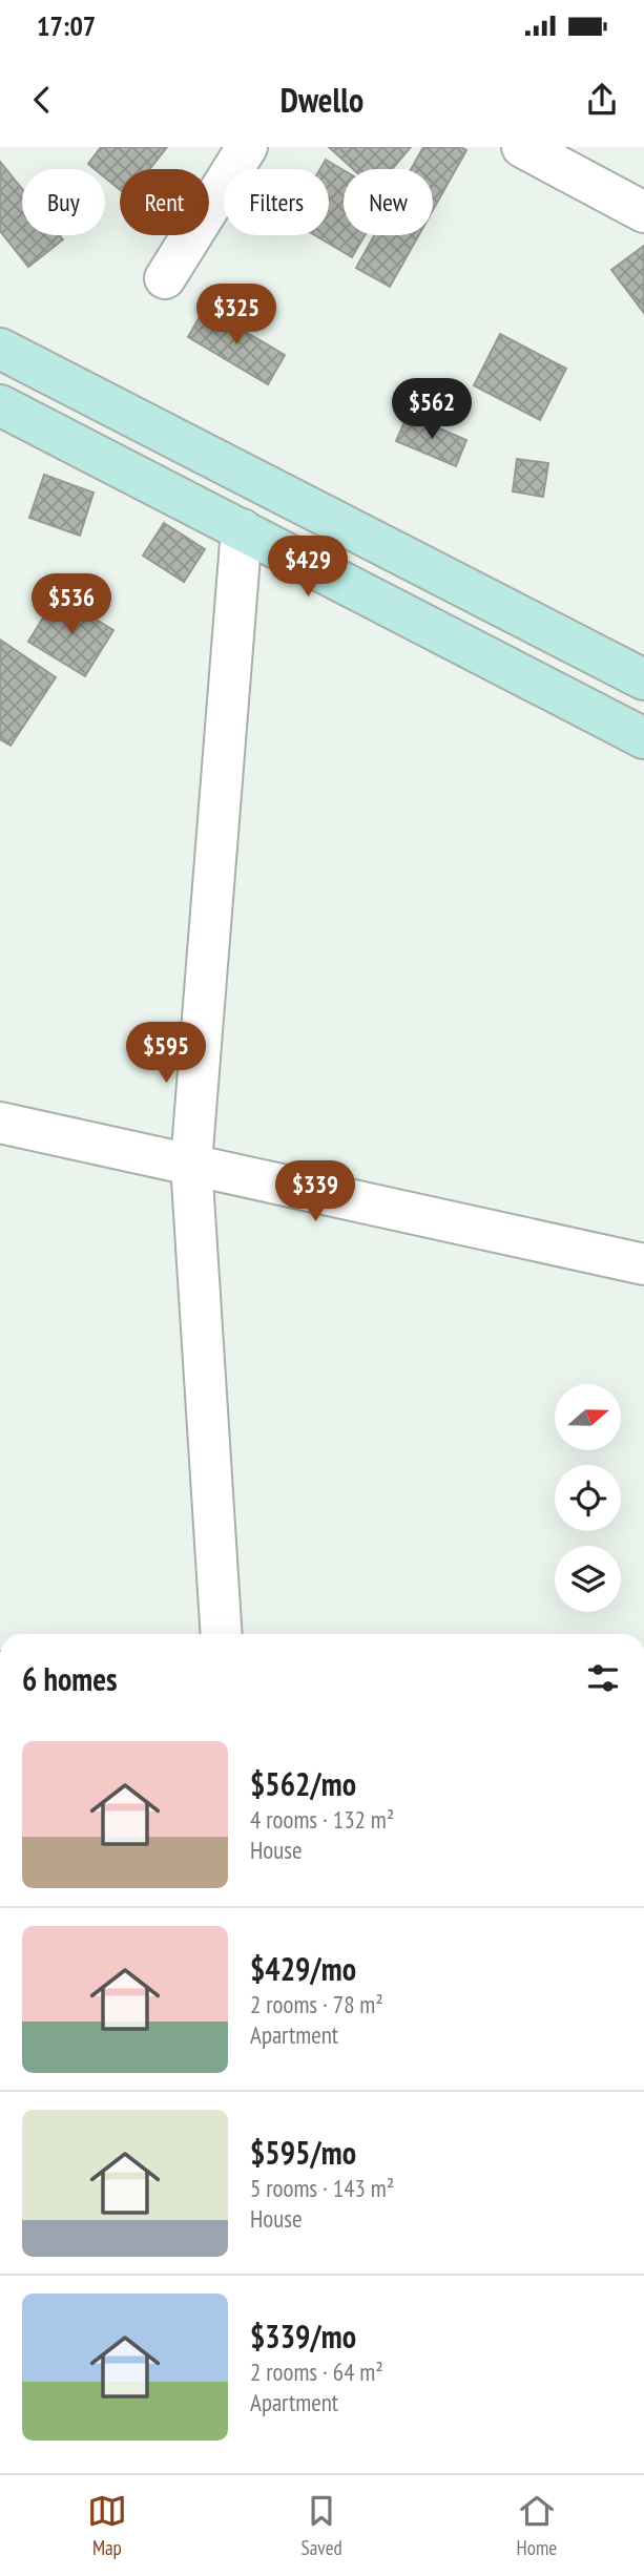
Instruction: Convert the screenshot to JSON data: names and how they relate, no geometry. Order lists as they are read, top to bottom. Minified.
{"north":"right","page":{"status":"17:07","header":"Dwello","chip":["Buy","Rent","Filters","New"],"price":["$325","$562","$429","$536","$595","$339"],"heading":"6 homes","list":[{"name":"$562/mo","note":"4 rooms · 132 m² · House"},{"name":"$429/mo","note":"2 rooms · 78 m² · Apartment"},{"name":"$595/mo","note":"5 rooms · 143 m² · House"},{"name":"$339/mo","note":"2 rooms · 64 m² · Apartment"}],"tabs":["Map","Saved","Home"]}}
